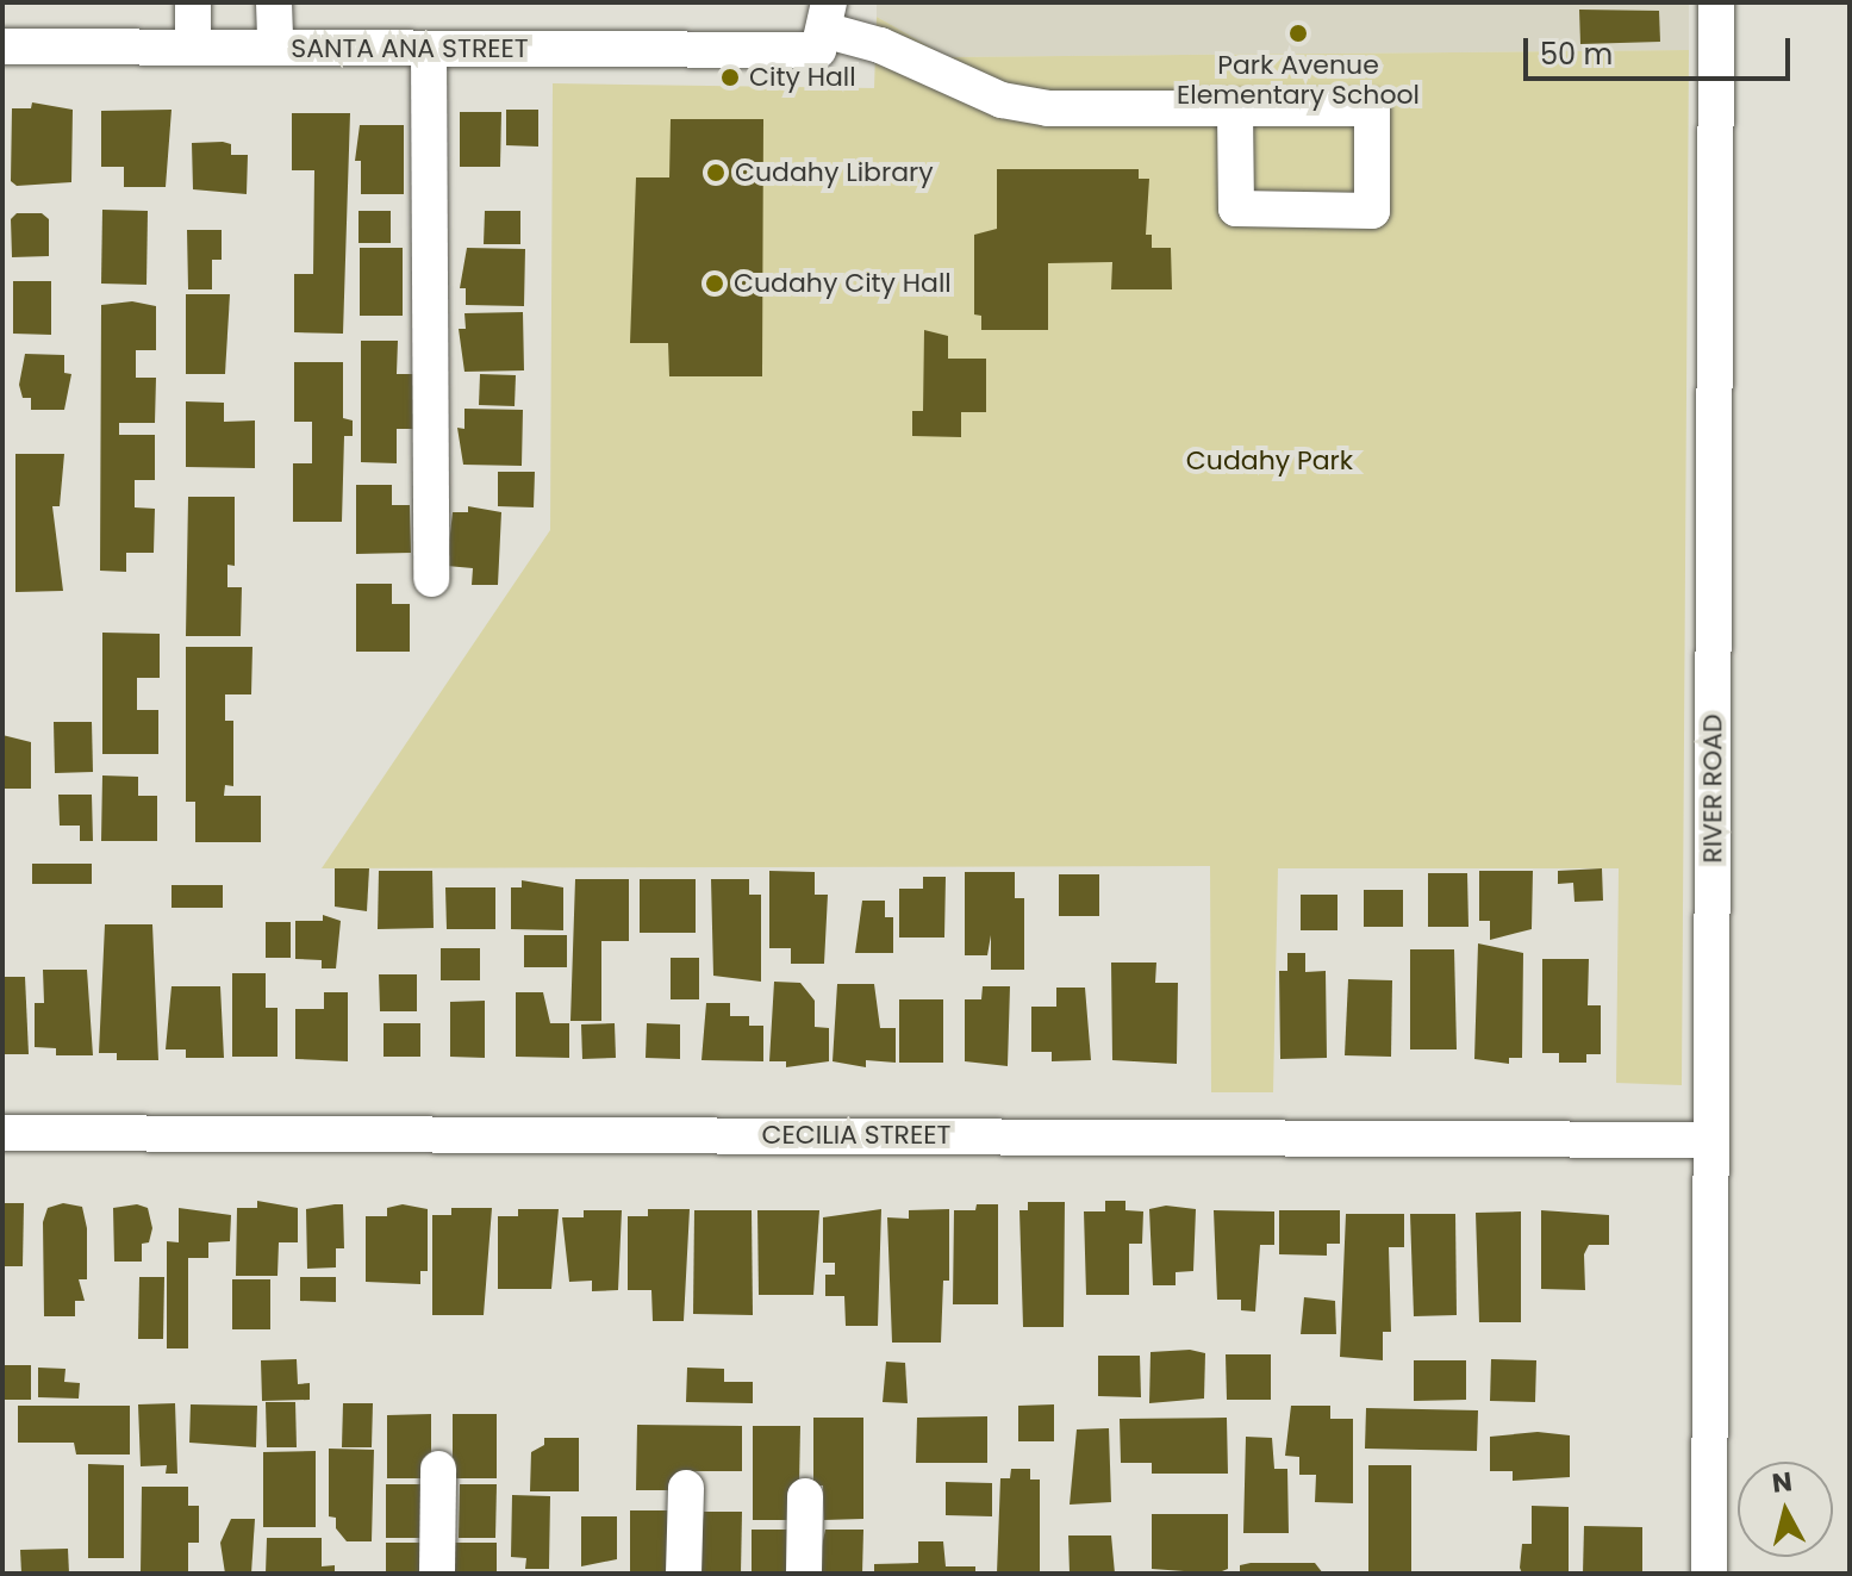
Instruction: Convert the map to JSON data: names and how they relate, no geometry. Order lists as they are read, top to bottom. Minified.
{"streets":{"street":["SANTA ANA STREET","RIVER ROAD","CECILIA STREET"]},"crossings":[["RIVER ROAD","CECILIA STREET"]],"parks":["Cudahy Park"],"places":["Park Avenue Elementary School","City Hall","Cudahy Library","Cudahy City Hall"],"scale_bar":"50 m","north":"top"}
